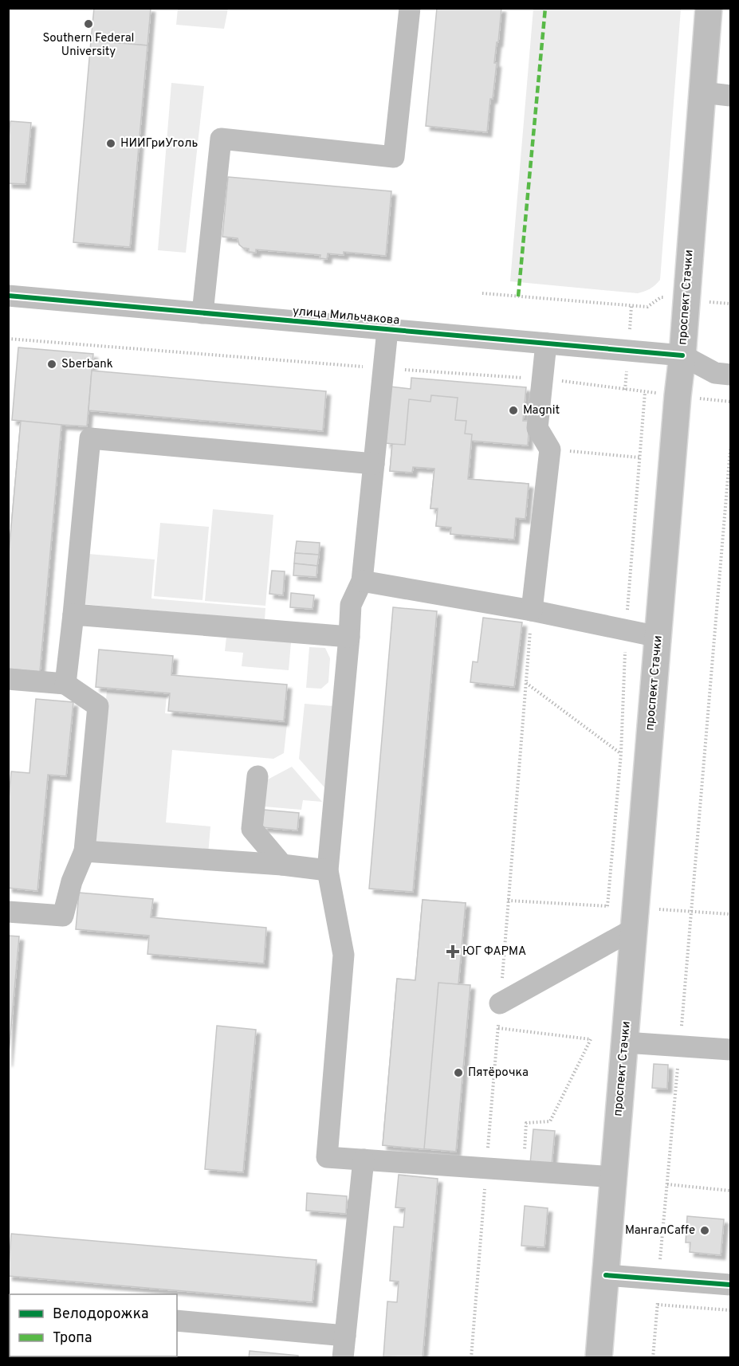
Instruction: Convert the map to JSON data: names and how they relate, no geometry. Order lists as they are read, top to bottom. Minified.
{"streets":{"main road":["проспект Стачки"],"street":["улица Мильчакова"]},"crossings":[["проспект Стачки","улица Мильчакова"]],"places":{"other":["Southern Federal University","НИИГриУголь","Sberbank","Magnit","Пятёрочка","МангалCaffe"],"health":["ЮГ ФАРМА"]},"legend":["Велодорожка","Тропа"]}
